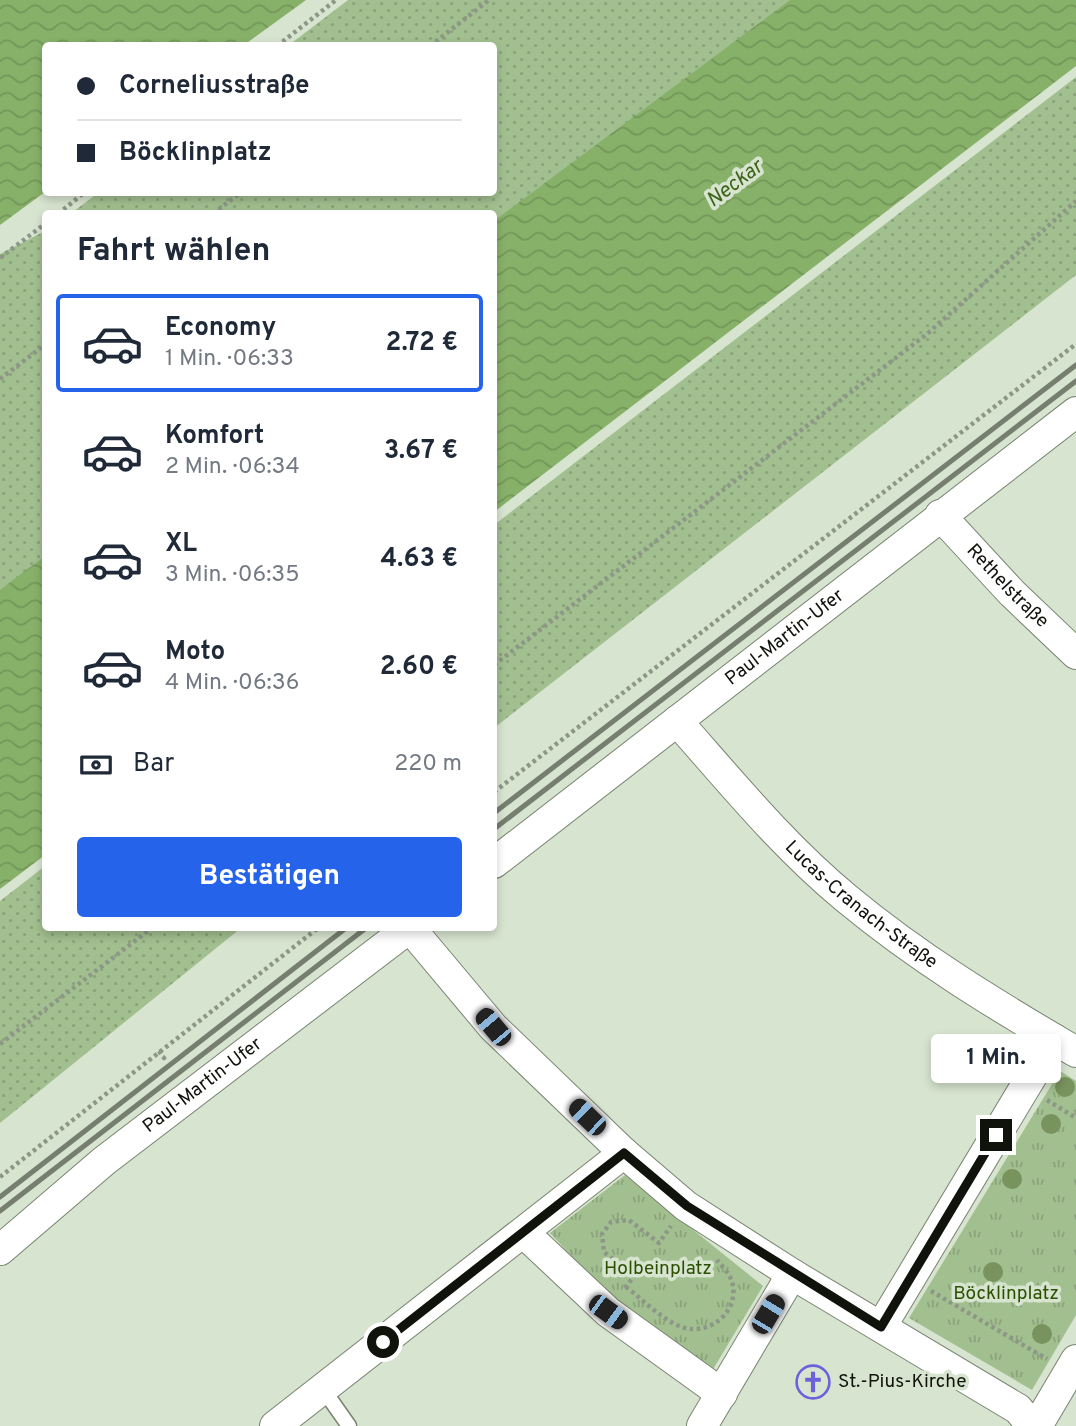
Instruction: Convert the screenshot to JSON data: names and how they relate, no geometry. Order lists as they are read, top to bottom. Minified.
{"streets":{"street":["Rethelstraße","Paul-Martin-Ufer","Lucas-Cranach-Straße"]},"crossings":[["Rethelstraße","Paul-Martin-Ufer"],["Paul-Martin-Ufer","Lucas-Cranach-Straße"]],"water":["Neckar"],"parks":["Holbeinplatz","Böcklinplatz"],"places":{"church":["St.-Pius-Kirche"]},"page":{"banner":["Corneliusstraße","Böcklinplatz"],"heading":"Fahrt wählen","list":[{"name":"Economy","note":"1 Min. · 06:33","value":"2.72 €"},{"name":"Komfort","note":"2 Min. · 06:34","value":"3.67 €"},{"name":"XL","note":"3 Min. · 06:35","value":"4.63 €"},{"name":"Moto","note":"4 Min. · 06:36","value":"2.60 €"}],"pay":["Bar","220 m"],"buttons":"Bestätigen","bubble":"1 Min."}}
